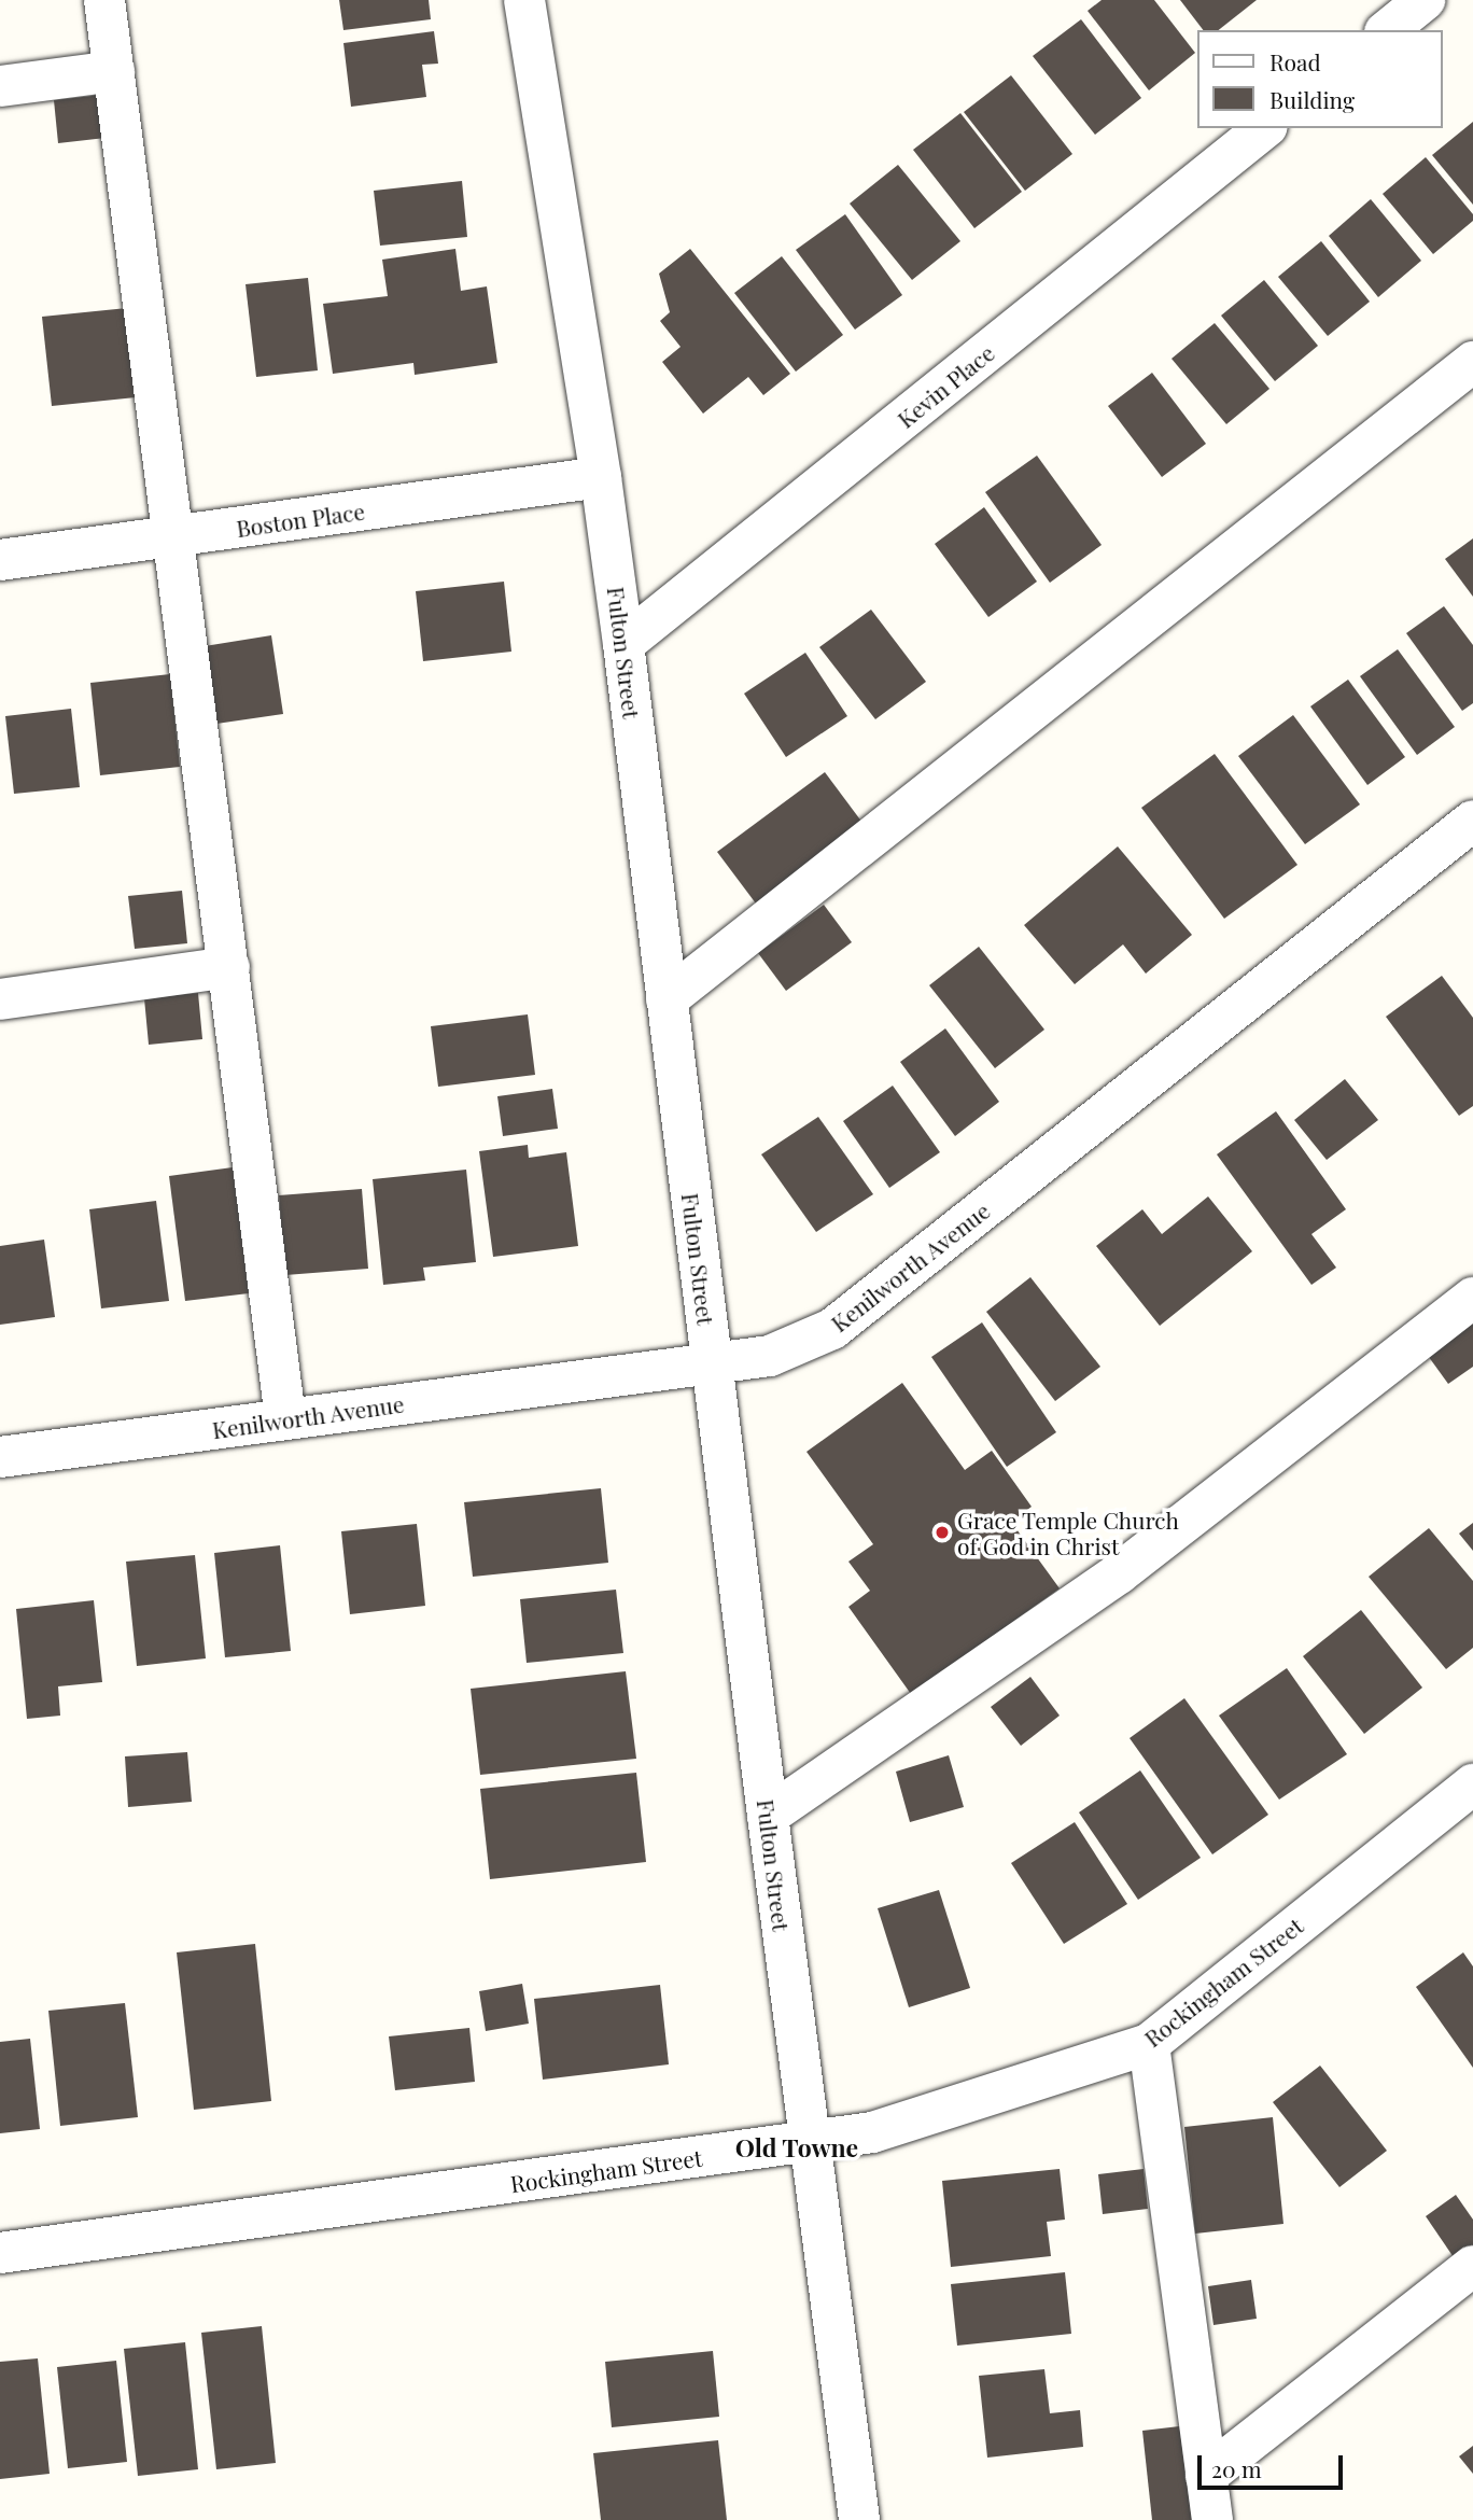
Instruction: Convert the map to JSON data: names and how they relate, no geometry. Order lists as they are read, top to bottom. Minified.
{"streets":{"street":["Kevin Place","Boston Place","Fulton Street","Kenilworth Avenue","Rockingham Street"]},"crossings":[["Kevin Place","Fulton Street"],["Boston Place","Fulton Street"],["Fulton Street","Kenilworth Avenue"],["Fulton Street","Rockingham Street"]],"districts":["Old Towne"],"places":["Grace Temple Church of God in Christ"],"legend":["Road","Building"],"scale_bar":"20 m"}
